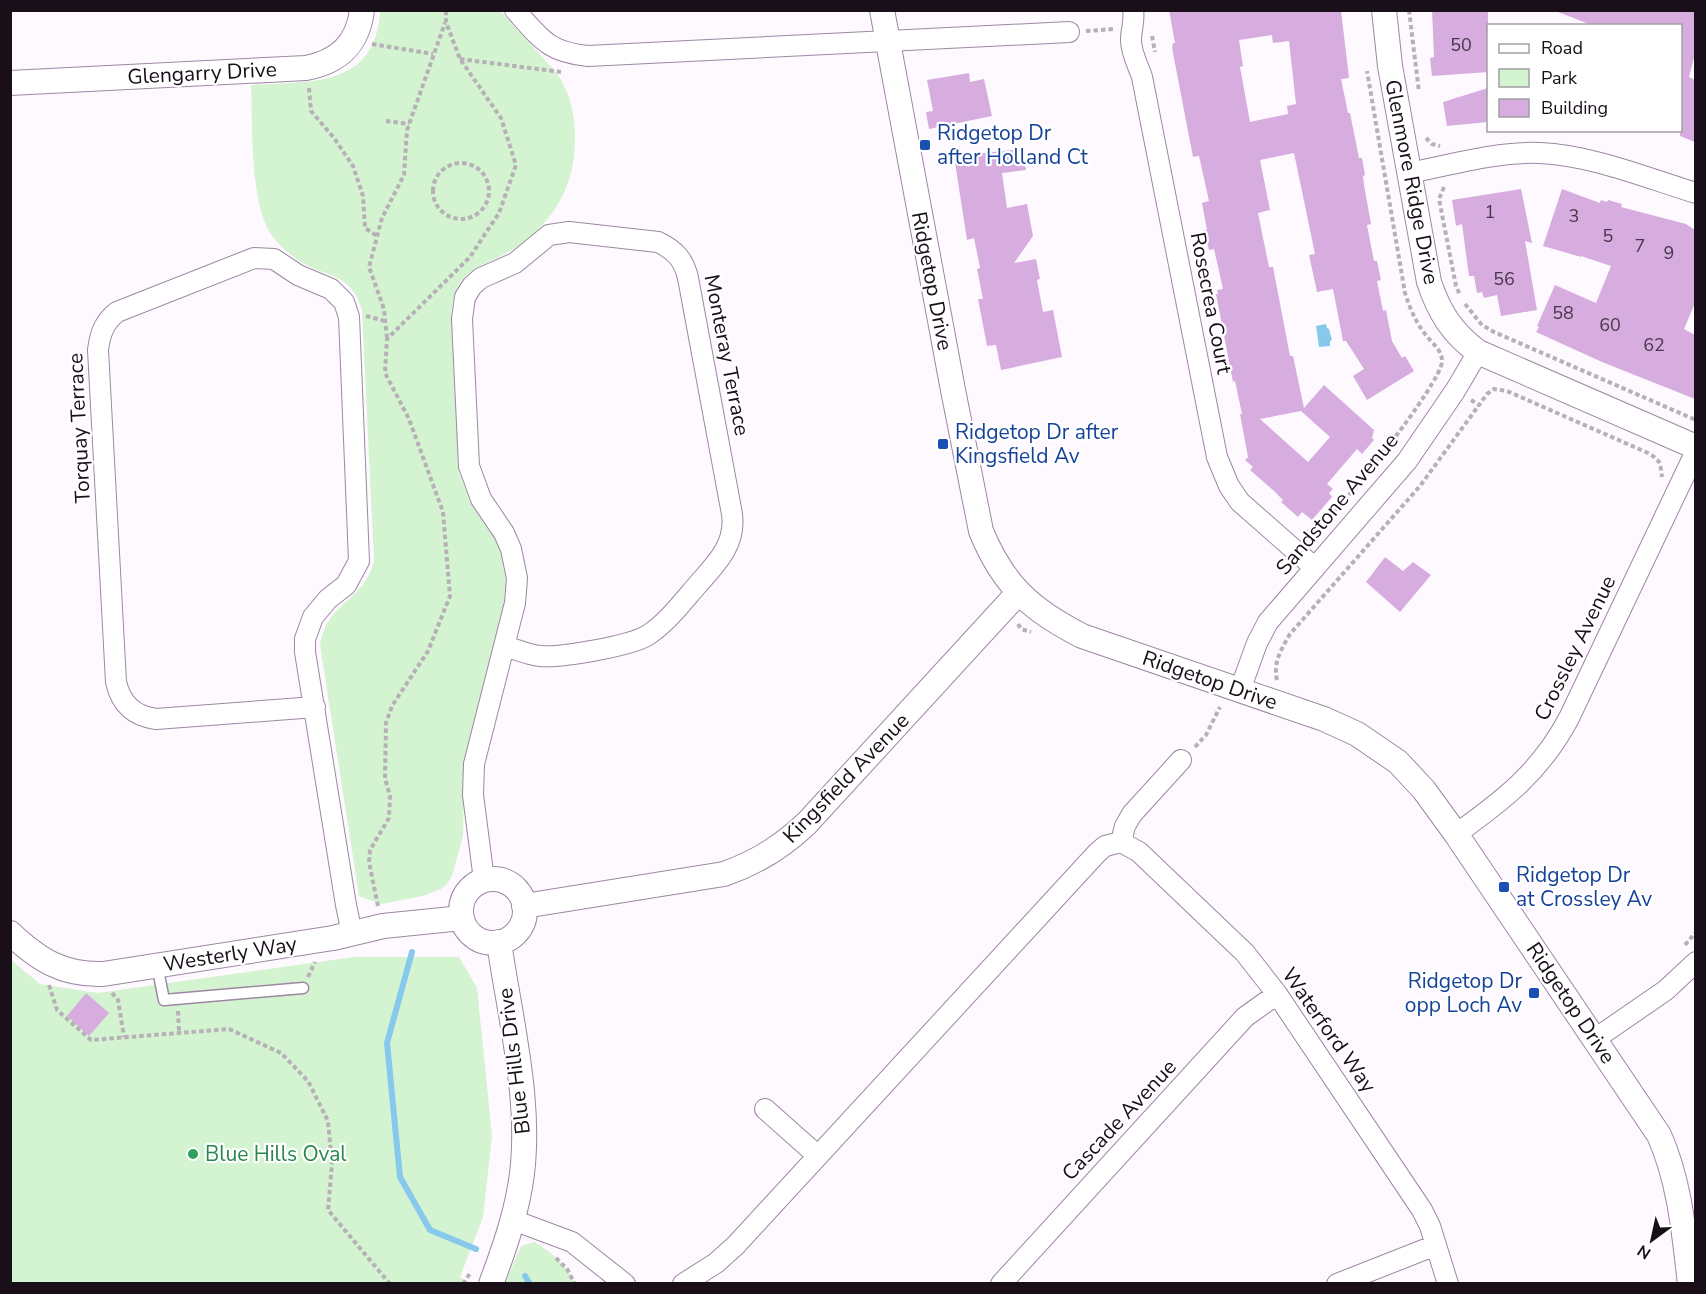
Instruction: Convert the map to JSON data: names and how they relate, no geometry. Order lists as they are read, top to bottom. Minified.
{"streets":{"street":["Glengarry Drive","Glenmore Ridge Drive","Ridgetop Drive","Rosecrea Court","Monteray Terrace","Torquay Terrace","Sandstone Avenue","Crossley Avenue","Kingsfield Avenue","Westerly Way","Waterford Way","Blue Hills Drive","Cascade Avenue"]},"crossings":[["Glenmore Ridge Drive","Sandstone Avenue"],["Glenmore Ridge Drive","Crossley Avenue"],["Ridgetop Drive","Sandstone Avenue"],["Ridgetop Drive","Crossley Avenue"],["Ridgetop Drive","Kingsfield Avenue"],["Rosecrea Court","Sandstone Avenue"],["Monteray Terrace","Kingsfield Avenue"],["Monteray Terrace","Westerly Way"],["Monteray Terrace","Blue Hills Drive"],["Torquay Terrace","Westerly Way"],["Kingsfield Avenue","Westerly Way"],["Kingsfield Avenue","Blue Hills Drive"],["Westerly Way","Blue Hills Drive"],["Waterford Way","Cascade Avenue"]],"places":{"transit":["Ridgetop Dr after Holland Ct","Ridgetop Dr after Kingsfield Av","Ridgetop Dr at Crossley Av","Ridgetop Dr opp Loch Av"],"other":["Blue Hills Oval"]},"house_numbers":["50","1","3","5","7","9","56","58","60","62"],"legend":["Road","Park","Building"],"north":"bottom left"}
